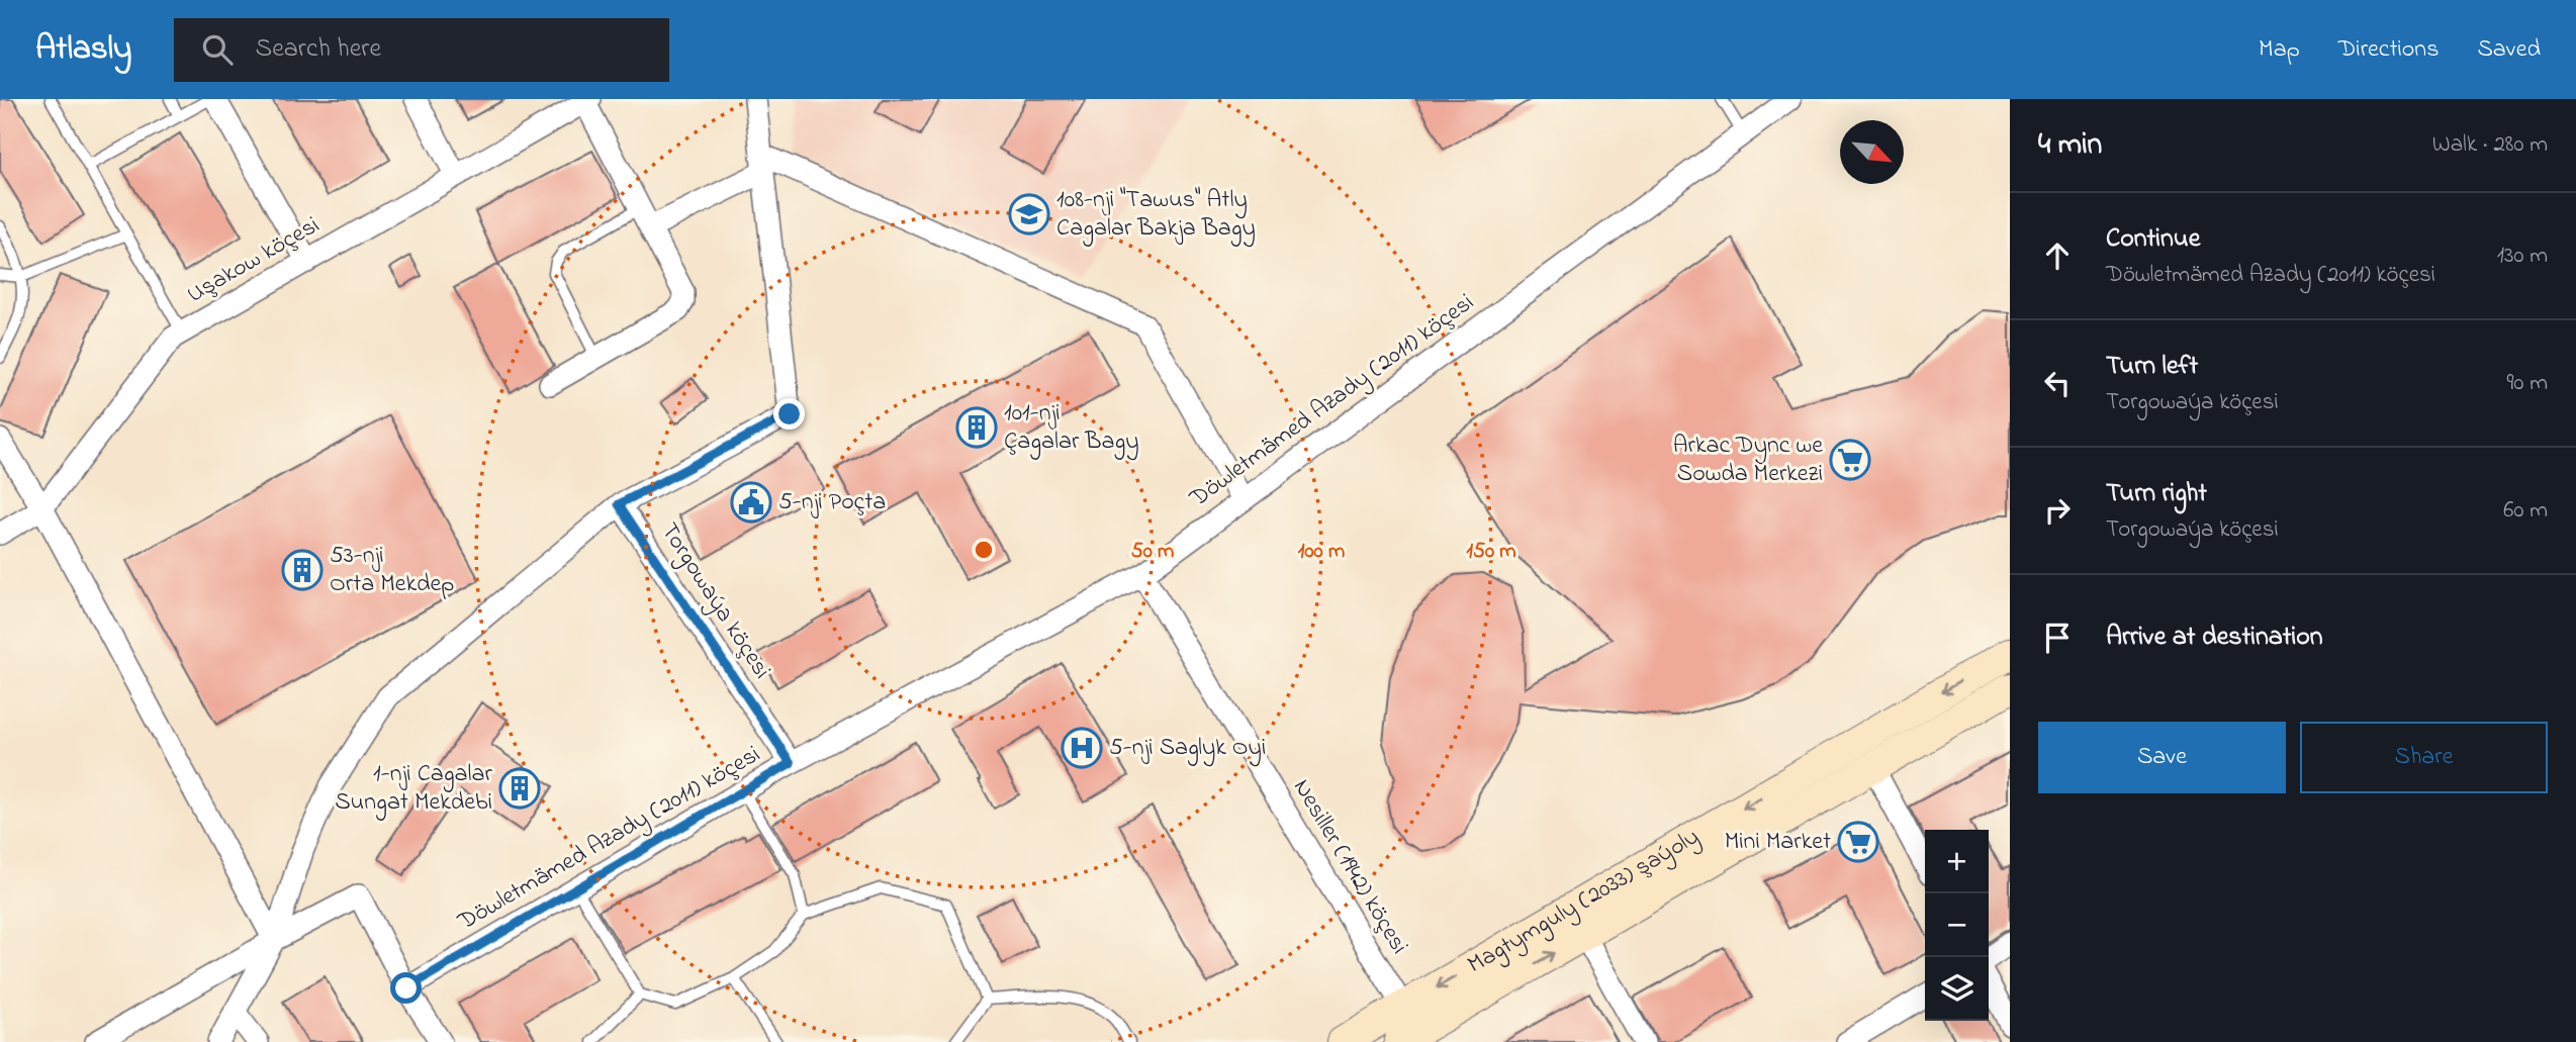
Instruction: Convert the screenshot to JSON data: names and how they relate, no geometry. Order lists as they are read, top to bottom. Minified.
{"streets":{"main road":["Magtymguly (2033) şaýoly"],"street":["Uşakow köçesi","Döwletmämed Azady (2011) köçesi","Torgowaýa köçesi","Nesiller (1942) köçesi"]},"crossings":[["Döwletmämed Azady (2011) köçesi","Torgowaýa köçesi"],["Döwletmämed Azady (2011) köçesi","Nesiller (1942) köçesi"],["Nesiller (1942) köçesi","Magtymguly (2033) şaýoly"]],"places":{"school or university":["108-nji \"Tawus\" Atly Cagalar Bakja Bagy"],"building":["101-nji Çagalar Bagy","53-nji Orta Mekdep","1-nji Cagalar Sungat Mekdebi"],"supermarket":["Arkac Dync we Sowda Merkezi","Mini Market"],"public building":["5-nji Poçta"],"hospital":["5-nji Saglyk Oyi"]},"north":"bottom right","page":{"header":"Atlasly","search":"Search here","nav":["Map","Directions","Saved"],"heading":["4 min","Walk · 280 m"],"list":[["Continue","Döwletmämed Azady (2011) köçesi","130 m"],["Turn left","Torgowaýa köçesi","90 m"],["Turn right","Torgowaýa köçesi","60 m"],"Arrive at destination"],"buttons":["Save","Share"],"map_buttons":["+","−"]},"rings":["50 m","100 m","150 m"]}
